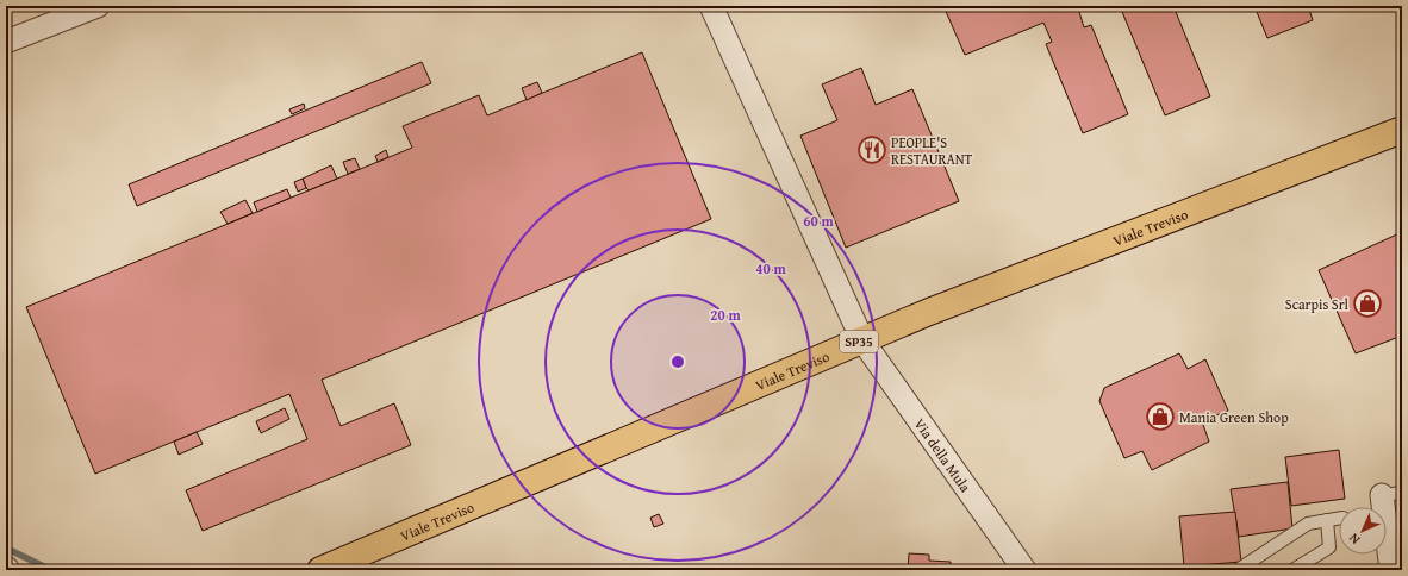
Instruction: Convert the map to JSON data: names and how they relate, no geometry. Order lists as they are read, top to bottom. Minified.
{"streets":{"main road":["Viale Treviso","SP35"],"street":["Via della Mula"]},"crossings":[["Viale Treviso","Via della Mula"]],"places":{"restaurant":["PEOPLE'S RESTAURANT"],"shop":["Scarpis Srl","Mania Green Shop"]},"north":"bottom left","rings":["60 m","40 m","20 m"]}
